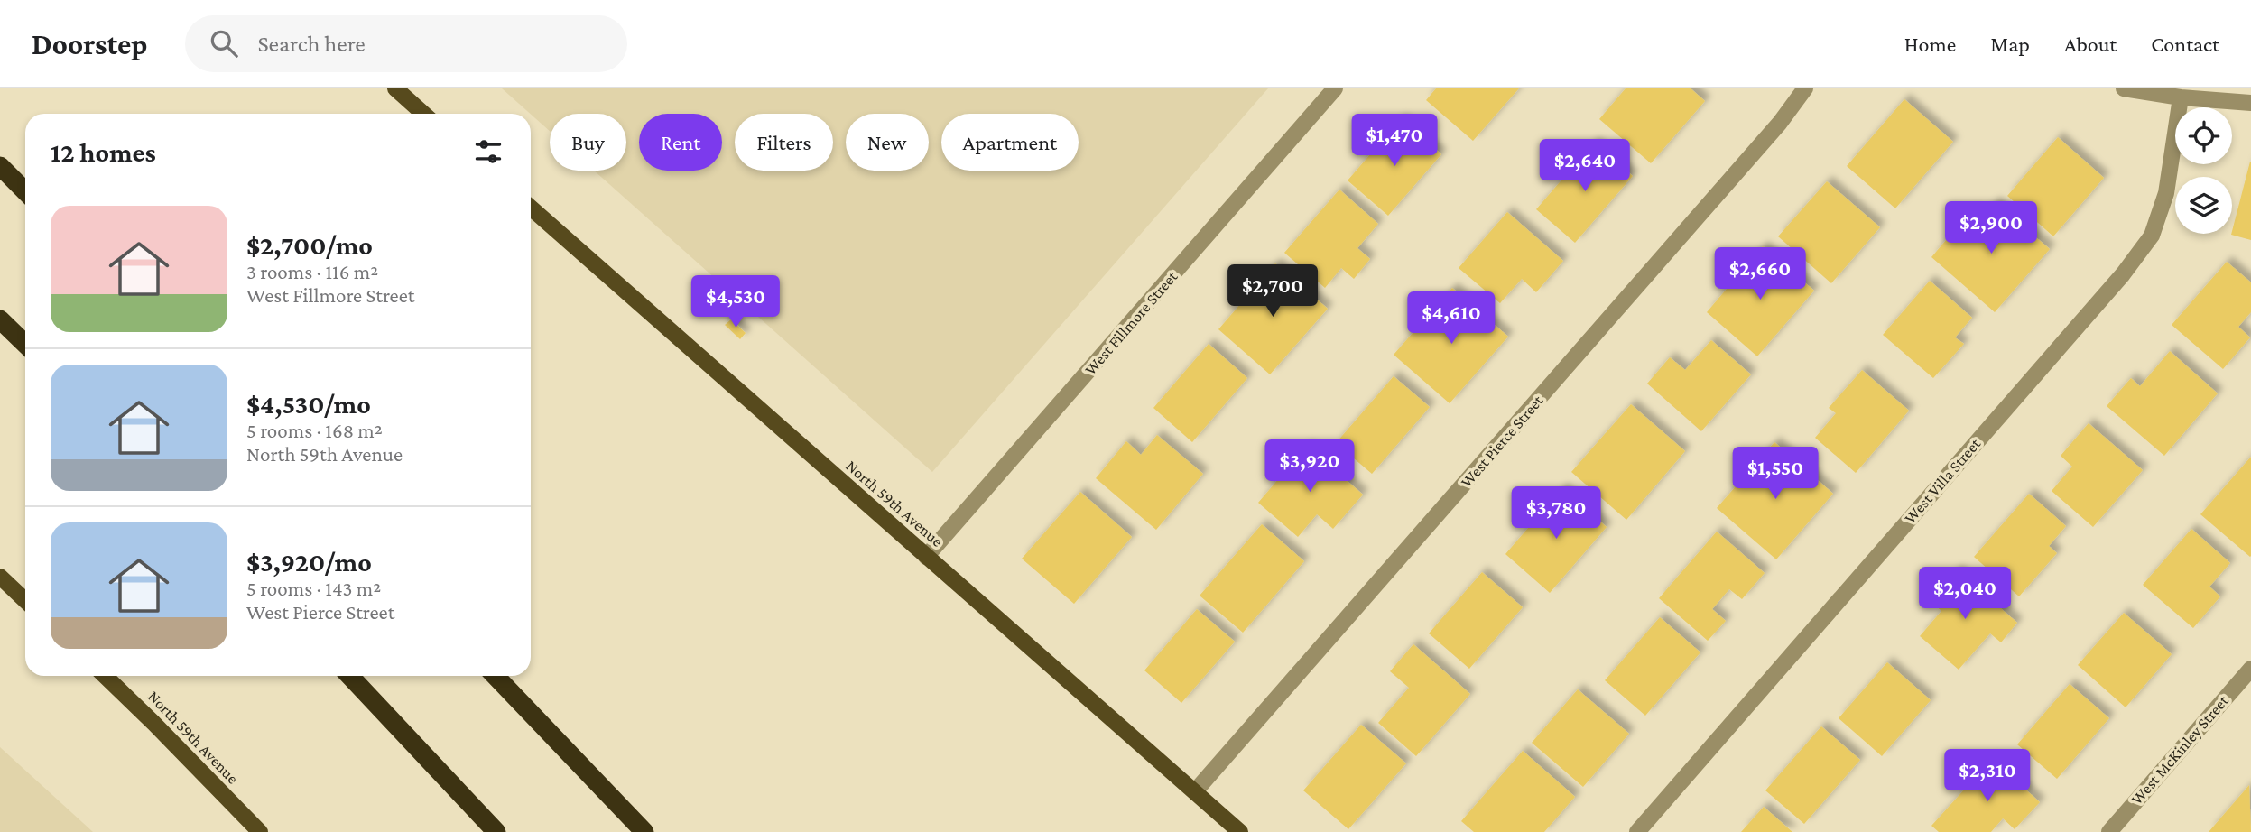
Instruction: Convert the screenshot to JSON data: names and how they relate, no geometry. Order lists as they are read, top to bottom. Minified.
{"streets":{"main road":["North 59th Avenue"],"street":["West Fillmore Street","West Pierce Street","West Villa Street","West McKinley Street"]},"crossings":[["West Fillmore Street","North 59th Avenue"],["West Pierce Street","North 59th Avenue"]],"page":{"header":"Doorstep","search":"Search here","nav":["Home","Map","About","Contact"],"price":["$1,470","$2,640","$2,900","$2,660","$2,700","$4,530","$4,610","$3,920","$1,550","$3,780","$2,040","$2,310"],"chip":["Buy","Rent","Filters","New","Apartment"],"heading":"12 homes","list":[{"name":"$2,700/mo","note":"3 rooms · 116 m² · West Fillmore Street"},{"name":"$4,530/mo","note":"5 rooms · 168 m² · North 59th Avenue"},{"name":"$3,920/mo","note":"5 rooms · 143 m² · West Pierce Street"}]}}
